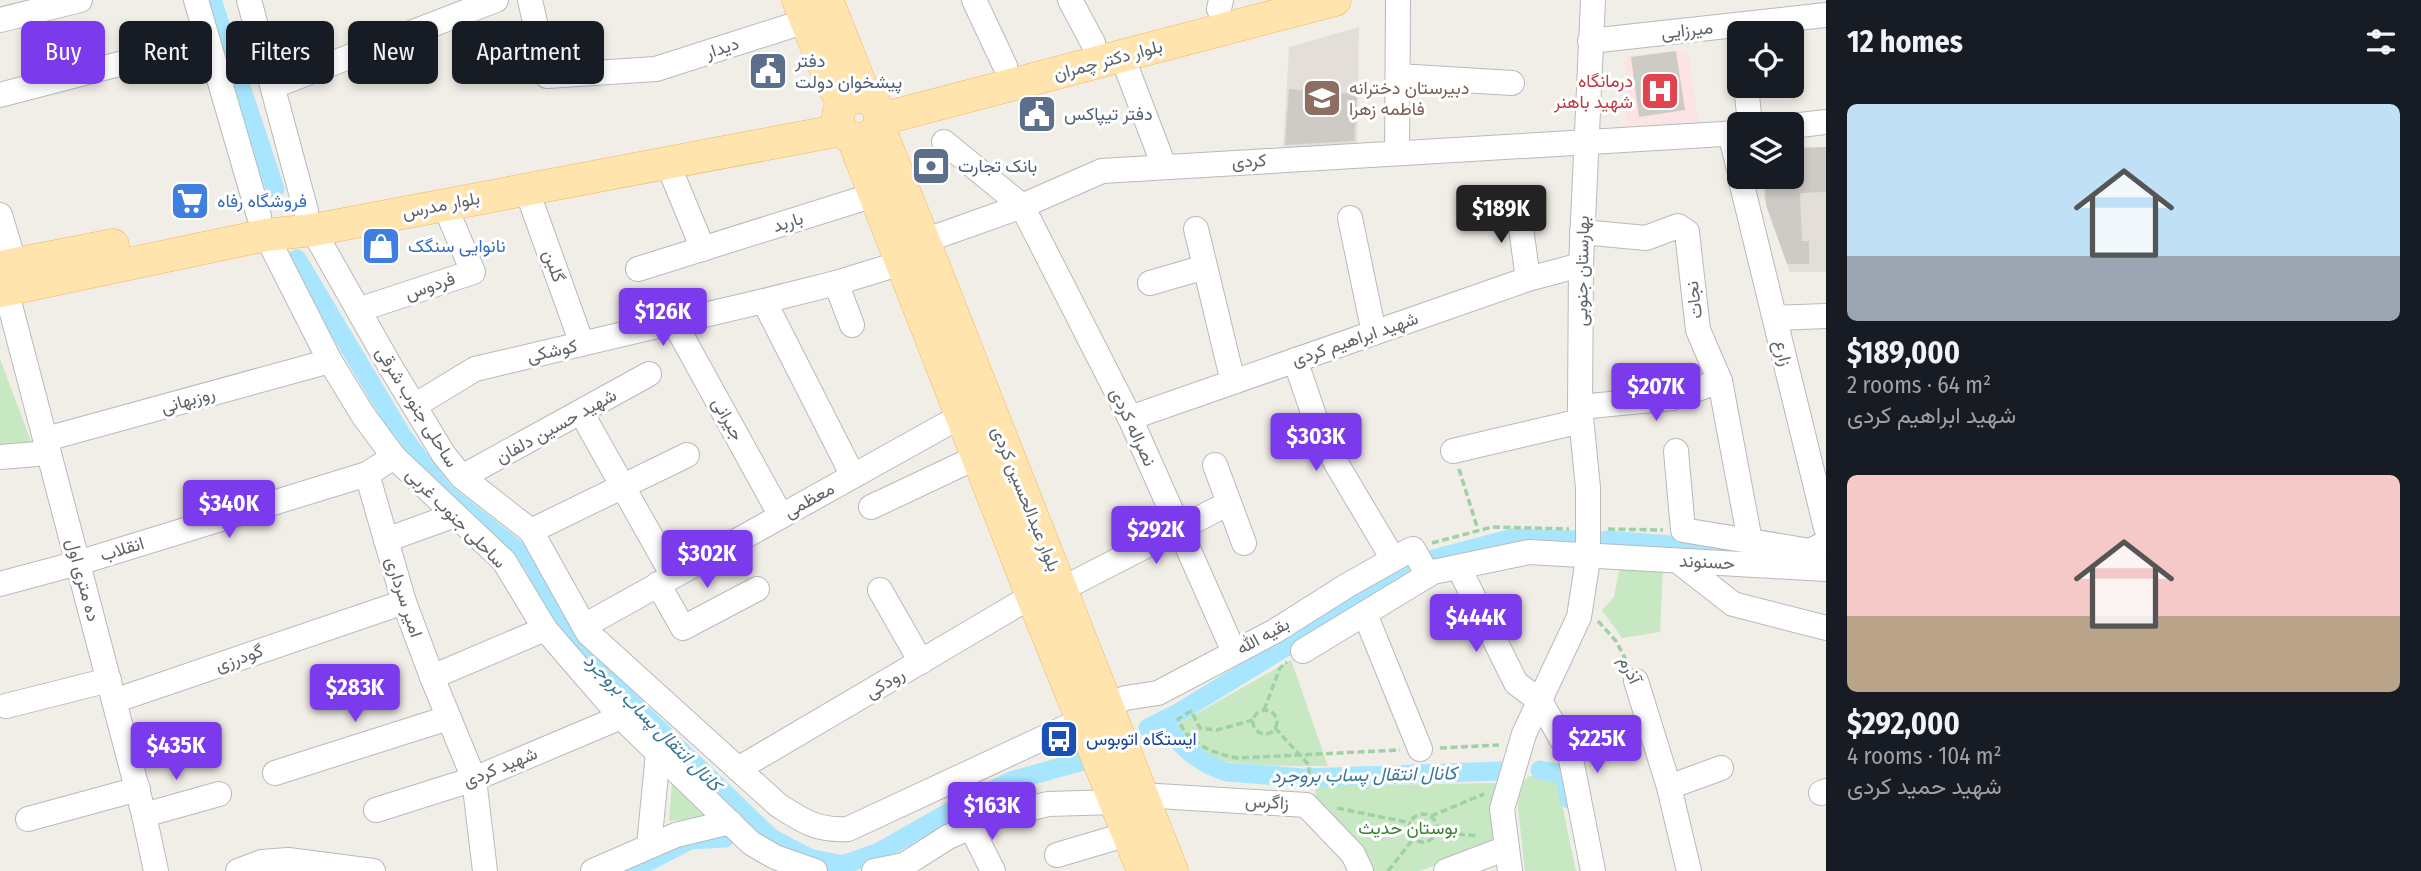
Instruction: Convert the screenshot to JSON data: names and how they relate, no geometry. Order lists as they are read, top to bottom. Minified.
{"streets":{"main road":["بلوار دکتر چمران","بلوار مدرس","بلوار عبدالحسین کردی"],"street":["میرزایی","دیدار","کردی","باربد","گلبن","بهارستان جنوبی","فردوس","نجات","شهید ابراهیم کردی","کوشکی","زارع","روزبهانی","ساحلی جنوب شرقی","جیرانی","شهید حسین دلفان","نصراله کردی","معظمی","ساحلی جنوب غربی","انقلاب","حسنوند","ده متری اول","امیر سرداری","بقیه الله","گودرزی","آذرم","رودکی","شهید کردی","زاگرس"]},"crossings":[["میرزایی","بهارستان جنوبی"],["دیدار","بلوار عبدالحسین کردی"],["بلوار دکتر چمران","بلوار مدرس"],["بلوار دکتر چمران","بلوار عبدالحسین کردی"],["کردی","بهارستان جنوبی"],["کردی","نصراله کردی"],["کردی","بلوار عبدالحسین کردی"],["بلوار مدرس","گلبن"],["بلوار مدرس","فردوس"],["بلوار مدرس","ساحلی جنوب شرقی"],["بلوار مدرس","بلوار عبدالحسین کردی"],["بلوار مدرس","ساحلی جنوب غربی"],["بلوار مدرس","ده متری اول"],["باربد","بلوار عبدالحسین کردی"],["گلبن","کوشکی"],["بهارستان جنوبی","نجات"],["بهارستان جنوبی","شهید ابراهیم کردی"],["بهارستان جنوبی","حسنوند"],["بهارستان جنوبی","آذرم"],["فردوس","ساحلی جنوب شرقی"],["نجات","حسنوند"],["شهید ابراهیم کردی","نصراله کردی"],["کوشکی","ساحلی جنوب شرقی"],["کوشکی","جیرانی"],["کوشکی","بلوار عبدالحسین کردی"],["روزبهانی","ساحلی جنوب غربی"],["روزبهانی","ده متری اول"],["ساحلی جنوب شرقی","شهید حسین دلفان"],["ساحلی جنوب شرقی","بلوار عبدالحسین کردی"],["ساحلی جنوب شرقی","معظمی"],["ساحلی جنوب شرقی","بقیه الله"],["ساحلی جنوب شرقی","رودکی"],["جیرانی","معظمی"],["نصراله کردی","بقیه الله"],["بلوار عبدالحسین کردی","معظمی"],["بلوار عبدالحسین کردی","بقیه الله"],["بلوار عبدالحسین کردی","رودکی"],["بلوار عبدالحسین کردی","زاگرس"],["ساحلی جنوب غربی","شهید کردی"],["انقلاب","ده متری اول"],["انقلاب","امیر سرداری"],["ده متری اول","گودرزی"],["امیر سرداری","گودرزی"],["امیر سرداری","شهید کردی"]],"water":["کانال انتقال پساب بروجرد"],"parks":["بوستان حدیث"],"places":{"public building":["دفتر پیشخوان دولت","دفتر تیپاکس"],"hospital":["درمانگاه شهید باهنر"],"school or university":["دبیرستان دخترانه فاطمه زهرا"],"bank":["بانک تجارت"],"supermarket":["فروشگاه رفاه"],"shop":["نانوایی سنگک"],"bus stop":["ایستگاه اتوبوس"]},"page":{"heading":"12 homes","chip":["Buy","Rent","Filters","New","Apartment"],"list":[{"name":"$189,000","note":"2 rooms · 64 m² · شهید ابراهیم کردی"},{"name":"$292,000","note":"4 rooms · 104 m² · شهید حمید کردی"}],"price":["$189K","$126K","$207K","$303K","$340K","$292K","$302K","$444K","$283K","$225K","$435K","$163K"]}}
